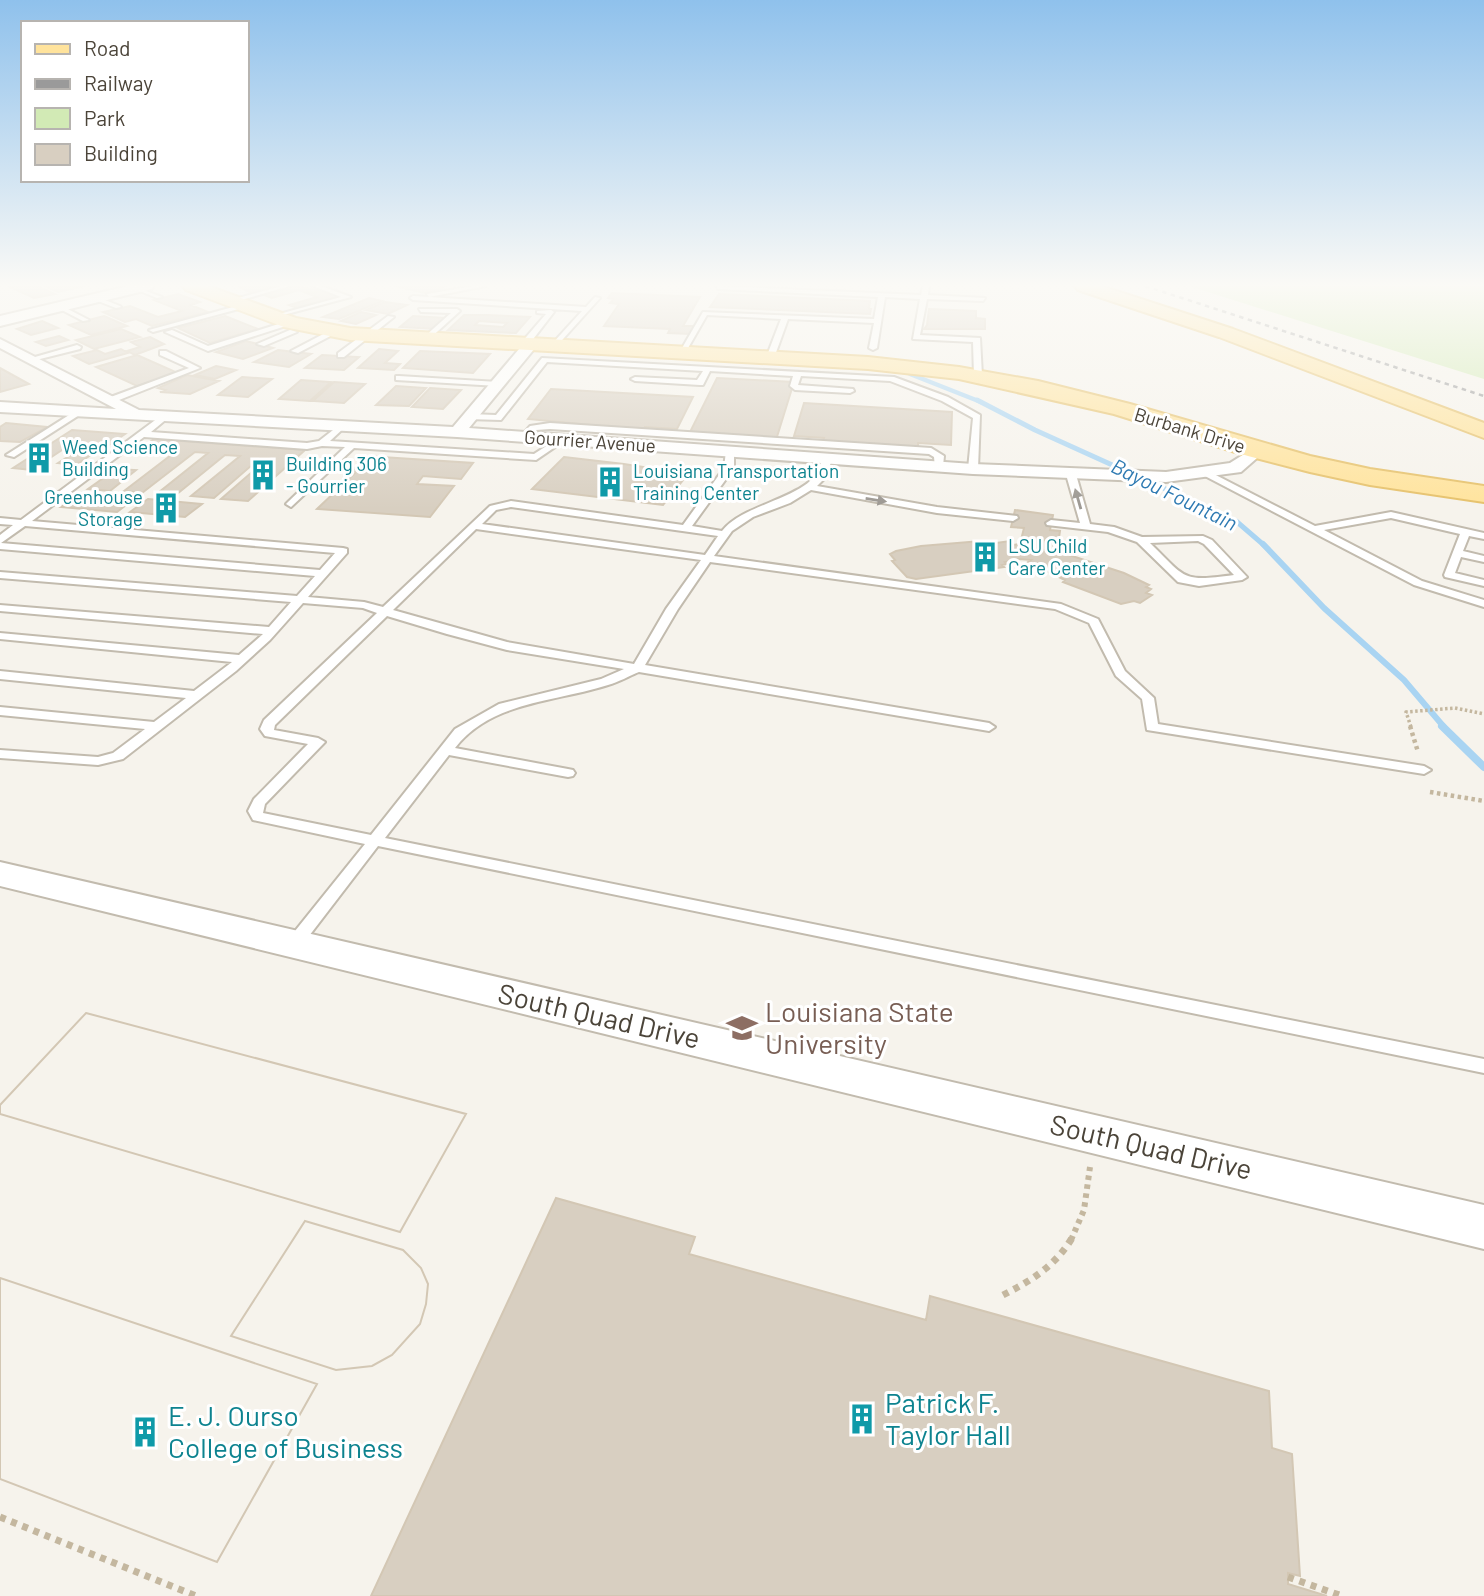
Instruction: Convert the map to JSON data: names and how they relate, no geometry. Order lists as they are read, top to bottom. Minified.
{"streets":{"main road":["Burbank Drive"],"street":["Gourrier Avenue","South Quad Drive"]},"crossings":[["Burbank Drive","Gourrier Avenue"]],"water":["Bayou Fountain"],"places":{"building":["Weed Science Building","Building 306 - Gourrier","Louisiana Transportation Training Center","Greenhouse Storage","LSU Child Care Center","Patrick F. Taylor Hall","E. J. Ourso College of Business"],"school or university":["Louisiana State University"]},"legend":["Road","Railway","Park","Building"]}
